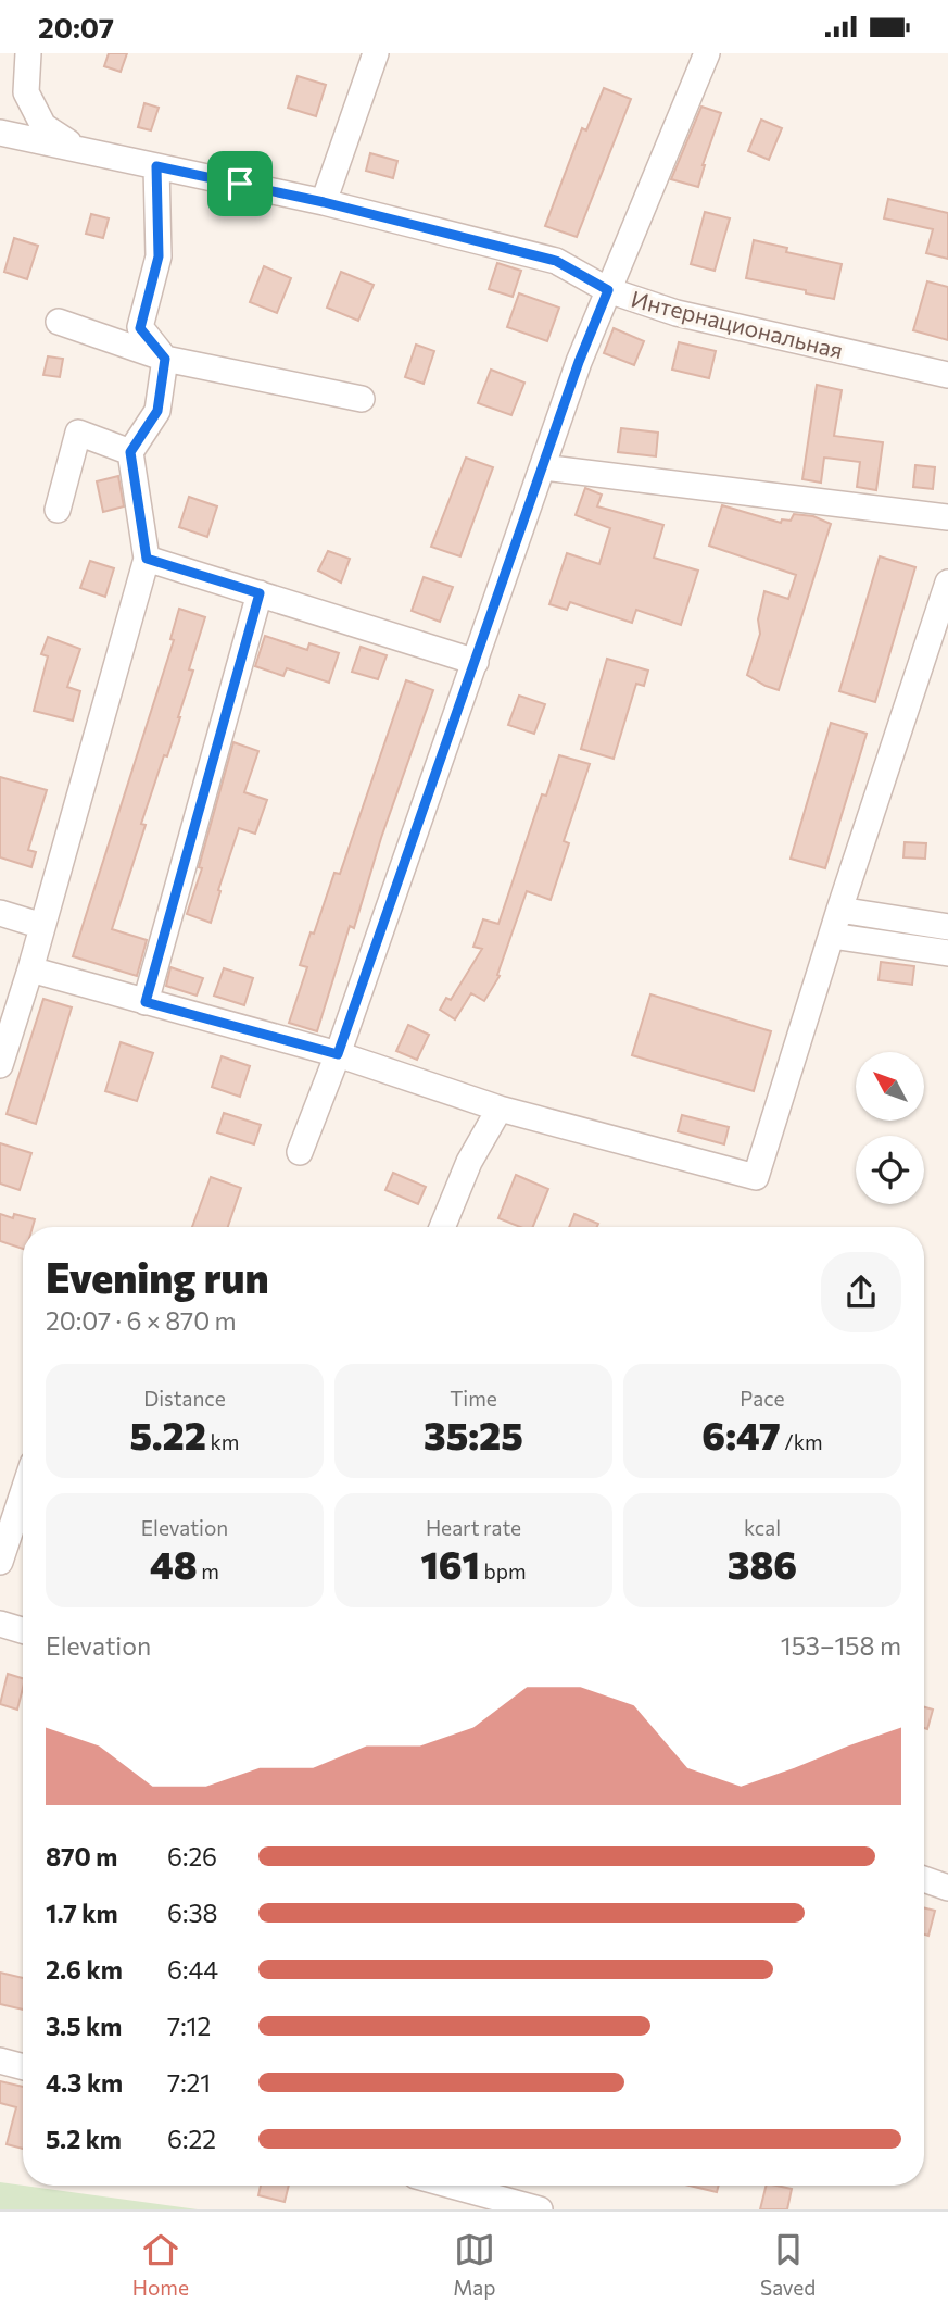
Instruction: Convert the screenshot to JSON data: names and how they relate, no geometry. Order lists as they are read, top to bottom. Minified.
{"streets":{"street":["Интернациональная"]},"north":"top left","page":{"status":"20:07","heading":["Evening run","20:07 · 6 × 870 m"],"stats":[["Distance","5.22 km"],["Time","35:25"],["Pace","6:47 /km"],["Elevation","48 m"],["Heart rate","161 bpm"],["kcal","386"]],"chart":["Elevation","153–158 m"],"list":[{"name":"870 m","note":"6:26"},{"name":"1.7 km","note":"6:38"},{"name":"2.6 km","note":"6:44"},{"name":"3.5 km","note":"7:12"},{"name":"4.3 km","note":"7:21"},{"name":"5.2 km","note":"6:22"}],"tabs":["Home","Map","Saved"]}}
